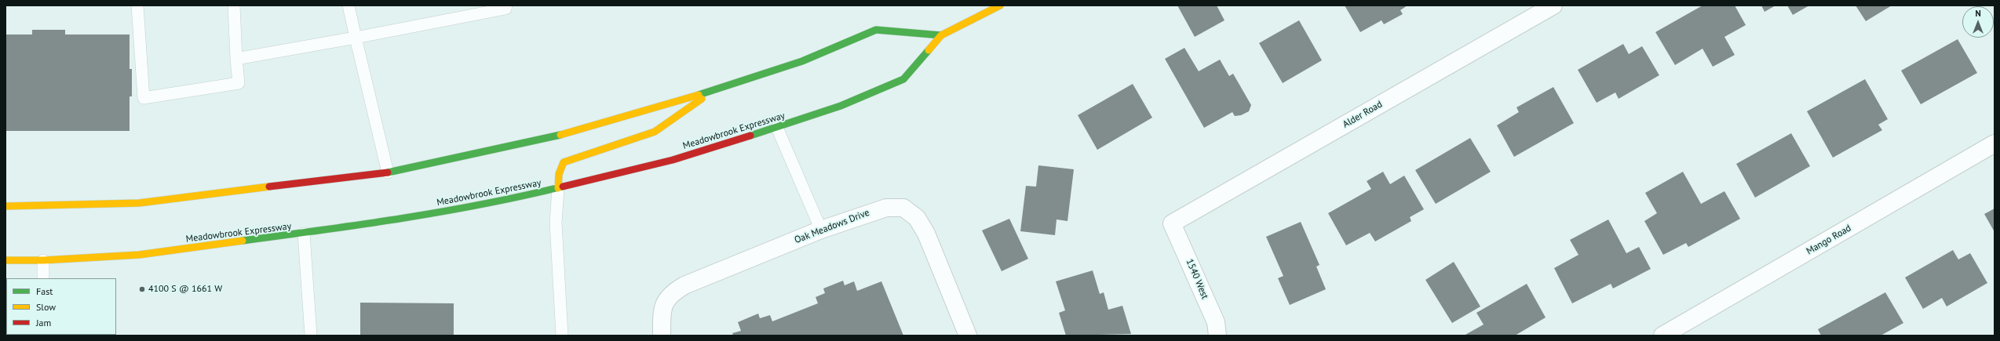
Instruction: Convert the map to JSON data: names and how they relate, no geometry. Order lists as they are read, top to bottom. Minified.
{"streets":{"main road":["Meadowbrook Expressway"],"street":["Alder Road","Oak Meadows Drive","Mango Road","1540 West"]},"crossings":[["Alder Road","1540 West"]],"places":["4100 S @ 1661 W"],"legend":["Fast","Slow","Jam"],"north":"top"}
